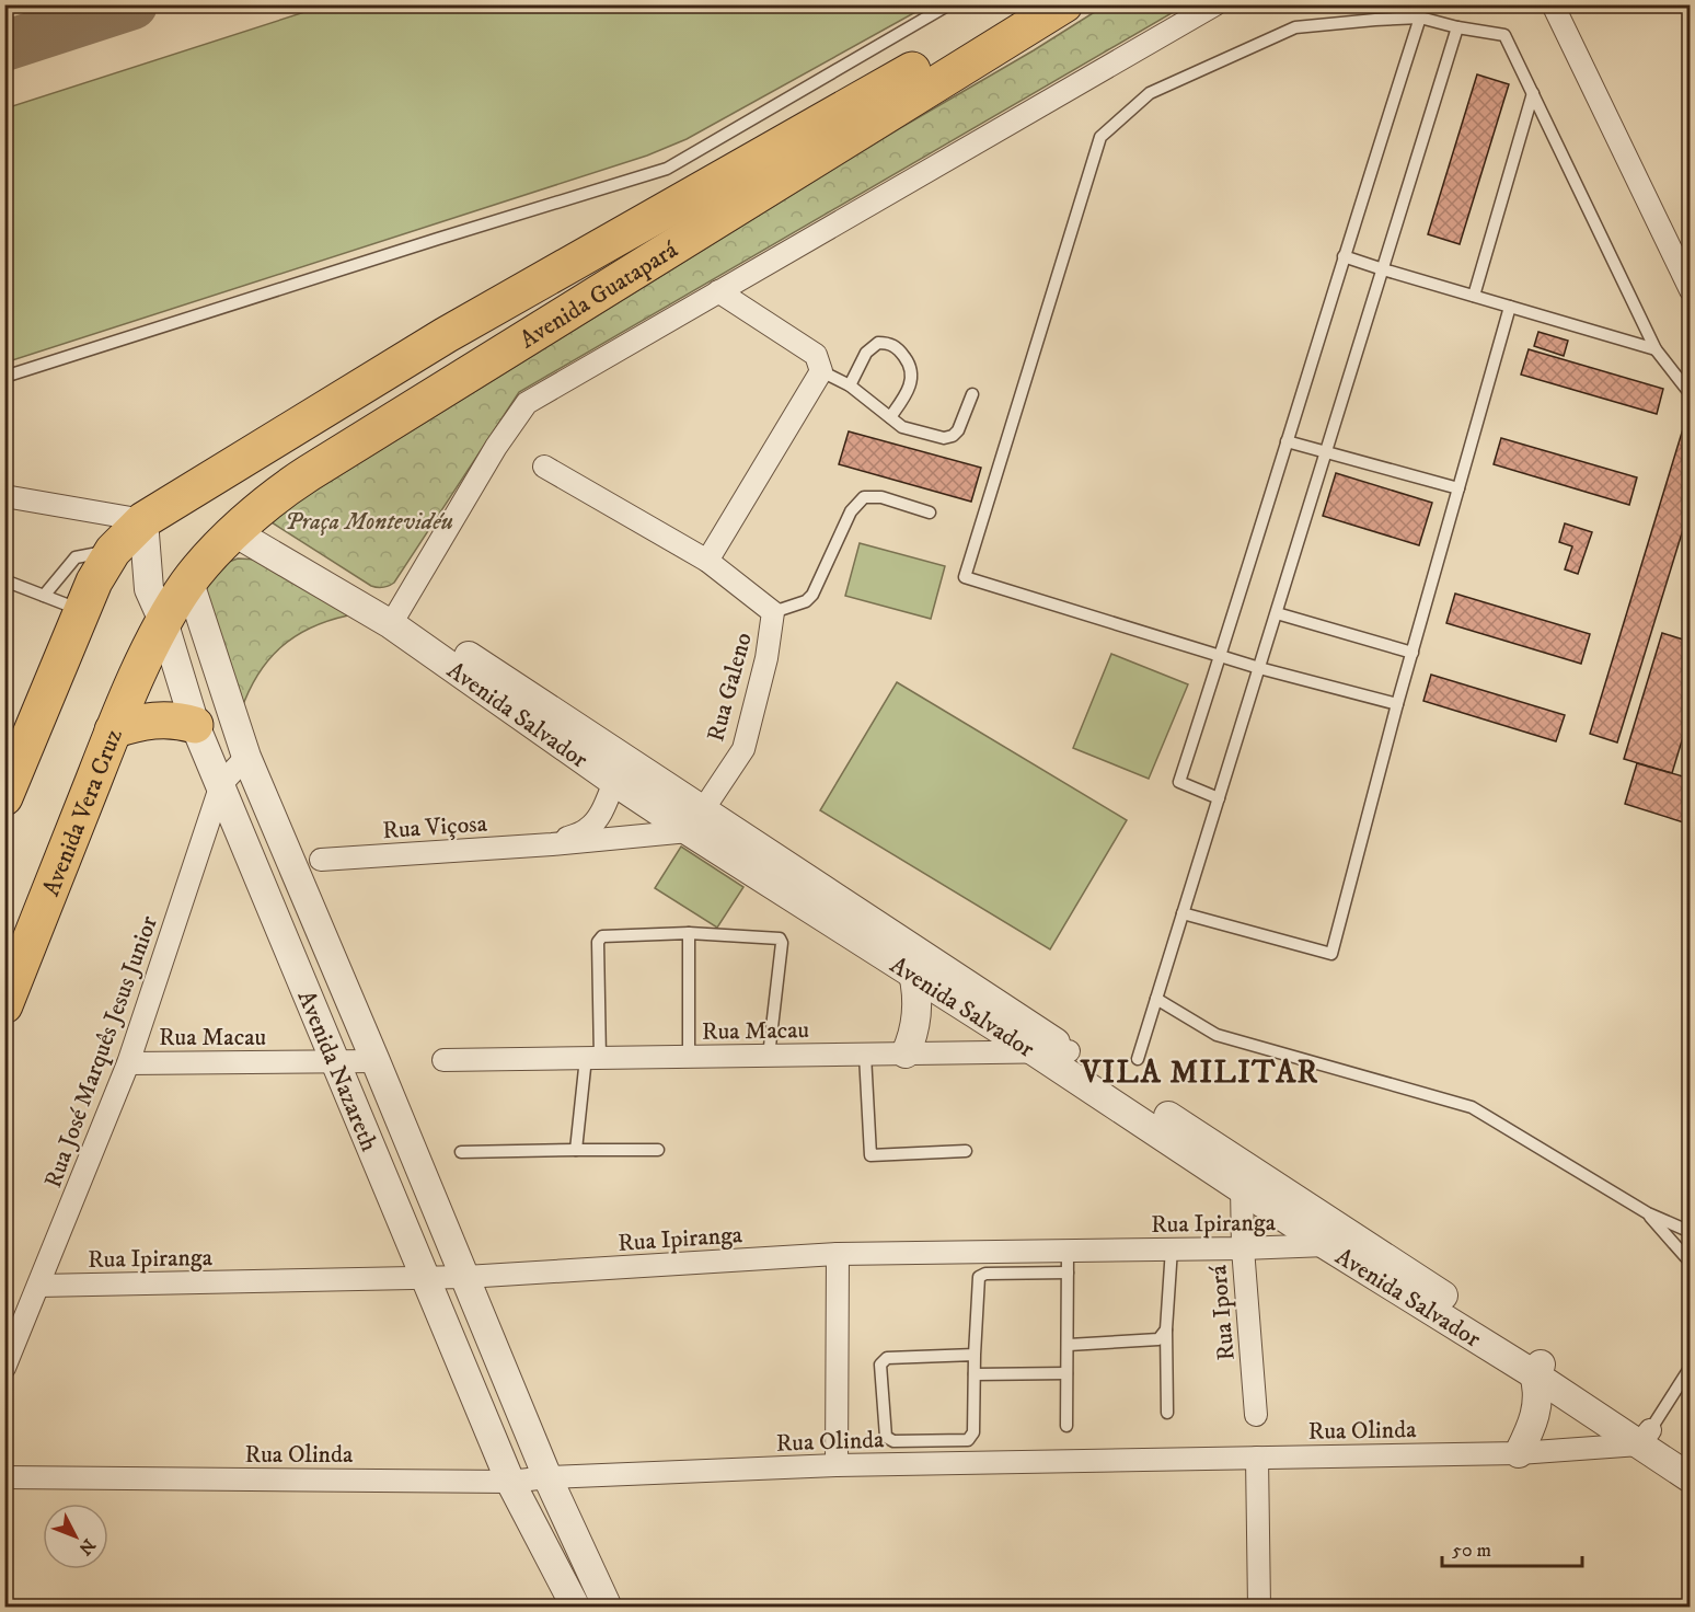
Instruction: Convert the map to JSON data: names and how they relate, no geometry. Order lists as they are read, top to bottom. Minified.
{"streets":{"highway":["Avenida Guatapará","Avenida Vera Cruz"],"street":["Rua Galeno","Avenida Salvador","Rua Viçosa","Rua Macau","Rua José Marquês Jesus Junior","Avenida Nazareth","Rua Ipiranga","Rua Iporá","Rua Olinda"]},"crossings":[["Avenida Guatapará","Avenida Salvador"],["Avenida Guatapará","Avenida Vera Cruz"],["Avenida Guatapará","Avenida Nazareth"],["Rua Galeno","Avenida Salvador"],["Rua Galeno","Rua Viçosa"],["Avenida Salvador","Rua Viçosa"],["Avenida Salvador","Rua Macau"],["Avenida Salvador","Rua Ipiranga"],["Avenida Salvador","Rua Iporá"],["Avenida Salvador","Rua Olinda"],["Avenida Vera Cruz","Avenida Nazareth"],["Rua Macau","Rua José Marquês Jesus Junior"],["Rua Macau","Avenida Nazareth"],["Rua José Marquês Jesus Junior","Avenida Nazareth"],["Rua José Marquês Jesus Junior","Rua Ipiranga"],["Avenida Nazareth","Rua Ipiranga"],["Avenida Nazareth","Rua Olinda"],["Rua Ipiranga","Rua Iporá"]],"districts":["VILA MILITAR"],"parks":["Praça Montevidéu"],"scale_bar":"50 m","north":"bottom right"}
